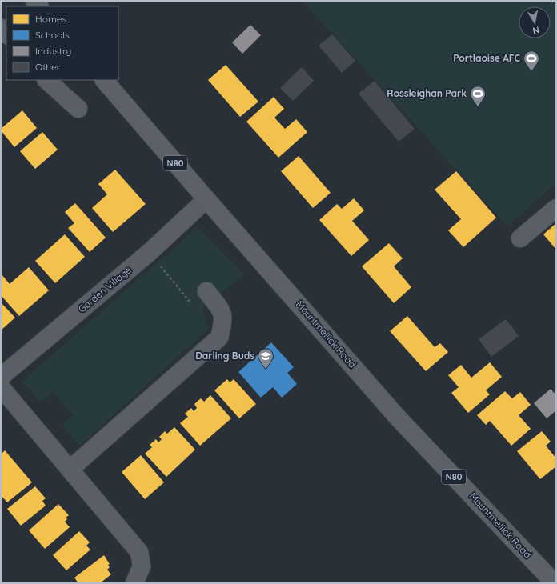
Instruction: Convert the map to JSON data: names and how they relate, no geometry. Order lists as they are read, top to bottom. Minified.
{"streets":{"main road":["N80","Mountmellick Road"],"street":["Garden Village"]},"crossings":[["Garden Village","Mountmellick Road"]],"places":{"sports":["Portlaoise AFC","Rossleighan Park"],"school or university":["Darling Buds"]},"legend":["Homes","Schools","Industry","Other"],"north":"bottom"}
